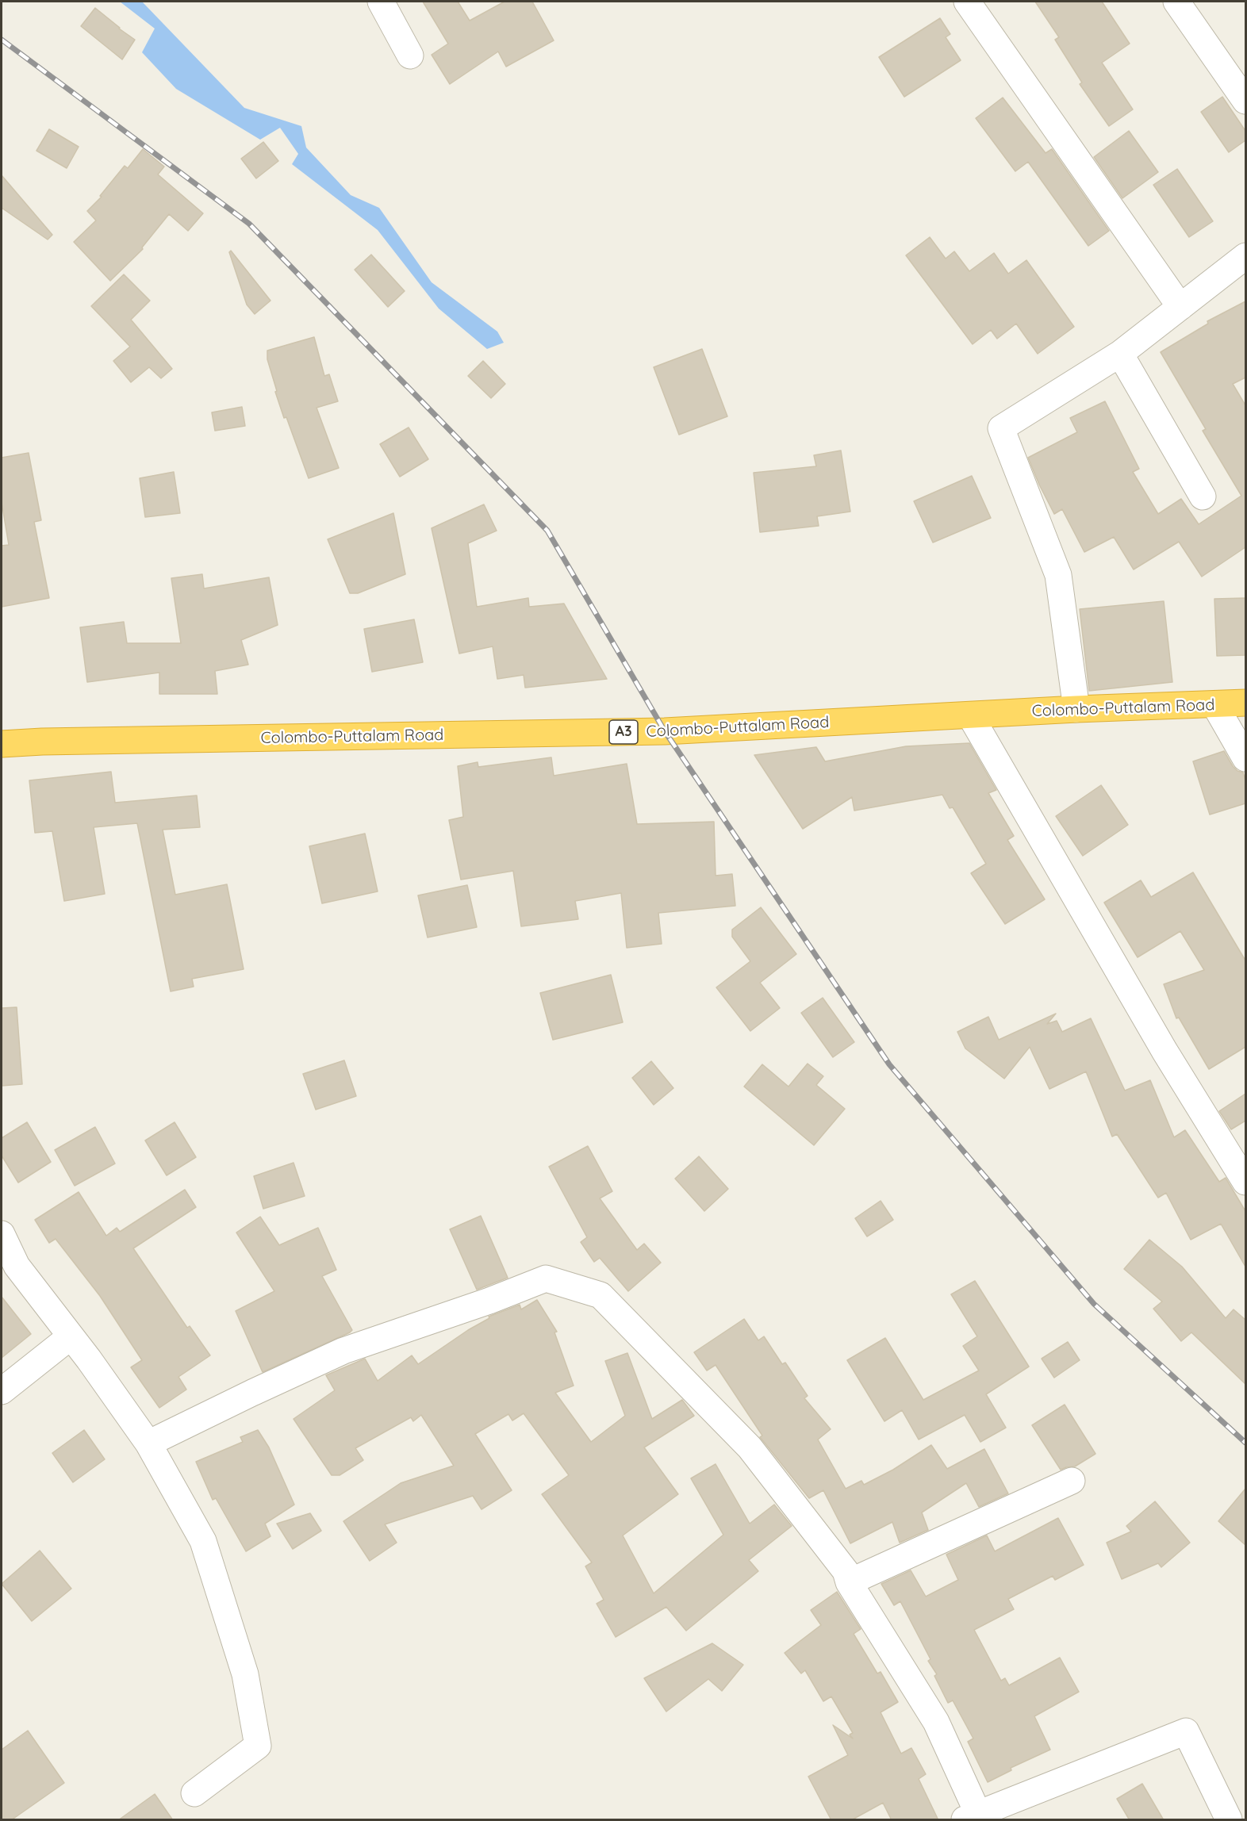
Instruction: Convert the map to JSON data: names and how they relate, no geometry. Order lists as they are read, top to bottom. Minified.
{"streets":{"highway":["Colombo-Puttalam Road","A3"]}}
